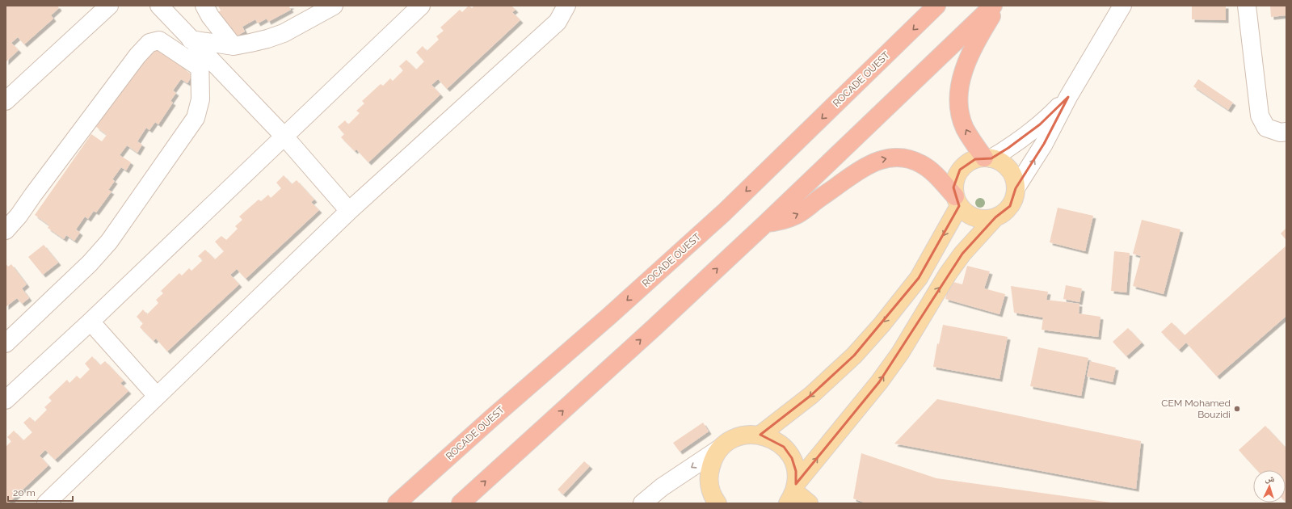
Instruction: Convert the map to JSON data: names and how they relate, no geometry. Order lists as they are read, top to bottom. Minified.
{"streets":{"highway":["ROCADE OUEST"]},"places":["CEM Mohamed Bouzidi"],"scale_bar":"20 m","north":"top"}
